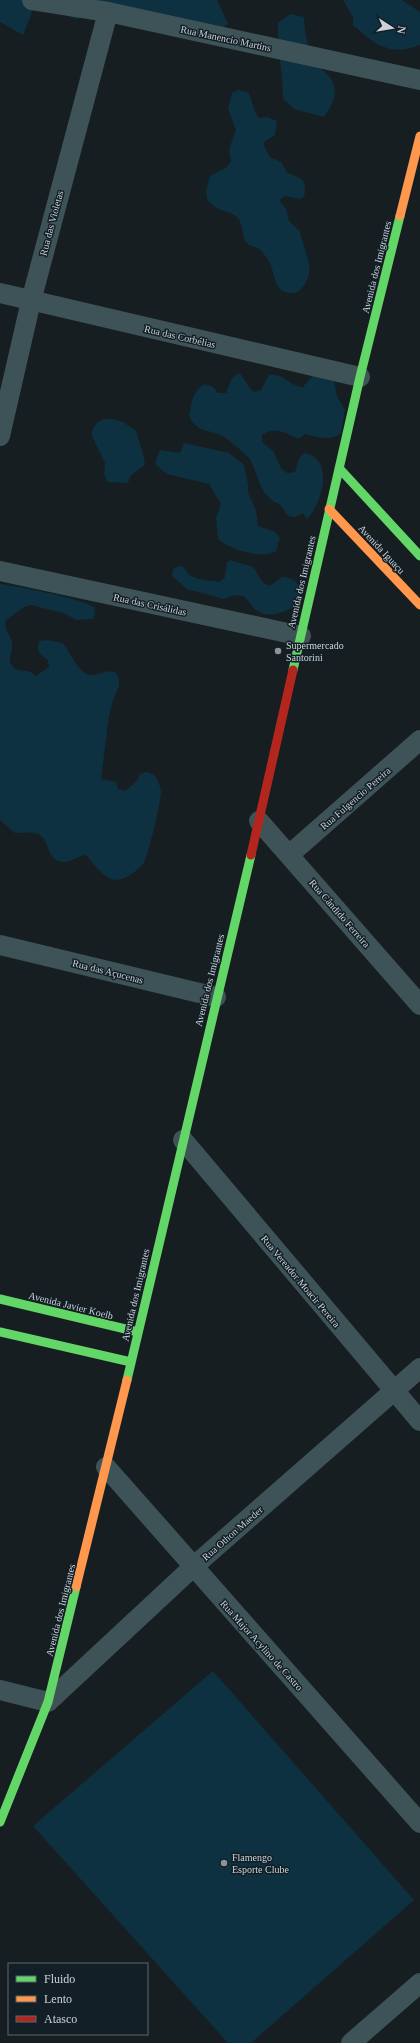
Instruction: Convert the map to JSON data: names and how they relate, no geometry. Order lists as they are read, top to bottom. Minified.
{"streets":{"street":["Rua Manencio Martins","Rua das Violetas","Avenida dos Imigrantes","Rua das Corbélias","Avenida Iguaçu","Rua das Crisálidas","Rua Fulgencio Pereira","Rua Cândido Ferreira","Rua das Açucenas","Rua Vereador Moacir Pereira","Avenida Javier Koelb","Rua Othon Maeder","Rua Major Acylino de Castro"]},"crossings":[["Rua Manencio Martins","Rua das Violetas"],["Rua das Violetas","Rua das Corbélias"],["Avenida dos Imigrantes","Rua das Corbélias"],["Avenida dos Imigrantes","Avenida Iguaçu"],["Avenida dos Imigrantes","Rua das Crisálidas"],["Avenida dos Imigrantes","Rua Cândido Ferreira"],["Avenida dos Imigrantes","Rua das Açucenas"],["Avenida dos Imigrantes","Rua Vereador Moacir Pereira"],["Avenida dos Imigrantes","Avenida Javier Koelb"],["Avenida dos Imigrantes","Rua Othon Maeder"],["Avenida dos Imigrantes","Rua Major Acylino de Castro"],["Rua Fulgencio Pereira","Rua Cândido Ferreira"],["Rua Vereador Moacir Pereira","Rua Othon Maeder"],["Rua Othon Maeder","Rua Major Acylino de Castro"]],"places":["Supermercado Santorini","Flamengo Esporte Clube"],"legend":["Fluido","Lento","Atasco"],"north":"right"}
